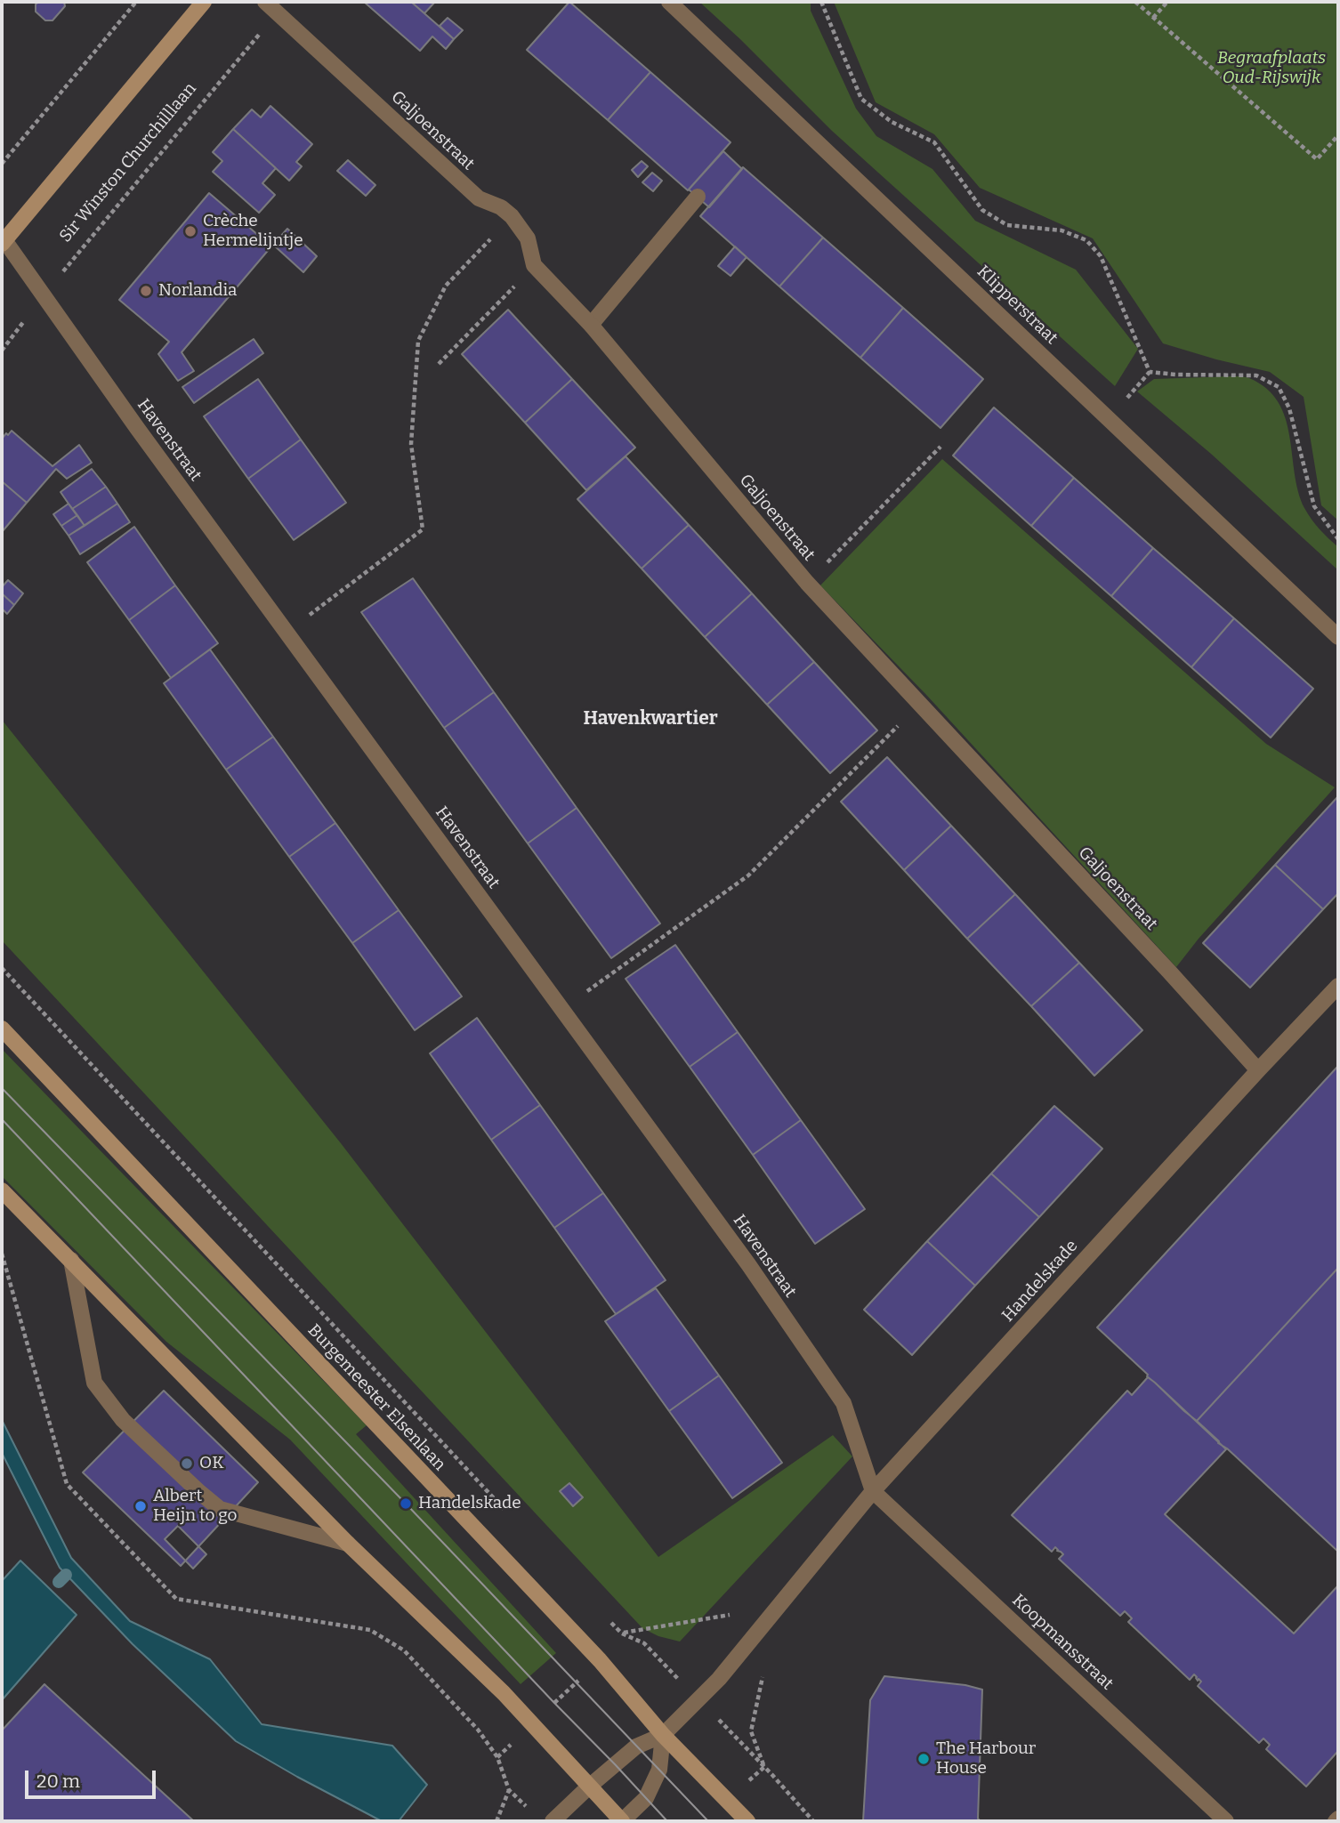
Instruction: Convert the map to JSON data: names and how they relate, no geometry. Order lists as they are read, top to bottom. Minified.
{"streets":{"main road":["Burgemeester Elsenlaan"],"street":["Galjoenstraat","Klipperstraat","Havenstraat","Handelskade","Koopmansstraat"],"path":["Sir Winston Churchilllaan"]},"crossings":[["Galjoenstraat","Sir Winston Churchilllaan"],["Galjoenstraat","Handelskade"],["Sir Winston Churchilllaan","Havenstraat"],["Havenstraat","Handelskade"],["Havenstraat","Koopmansstraat"],["Handelskade","Burgemeester Elsenlaan"],["Handelskade","Koopmansstraat"]],"districts":["Havenkwartier"],"parks":["Begraafplaats Oud-Rijswijk"],"places":["Crèche Hermelijntje","Norlandia","OK","Handelskade","Albert Heijn to go","The Harbour House"],"scale_bar":"20 m"}
